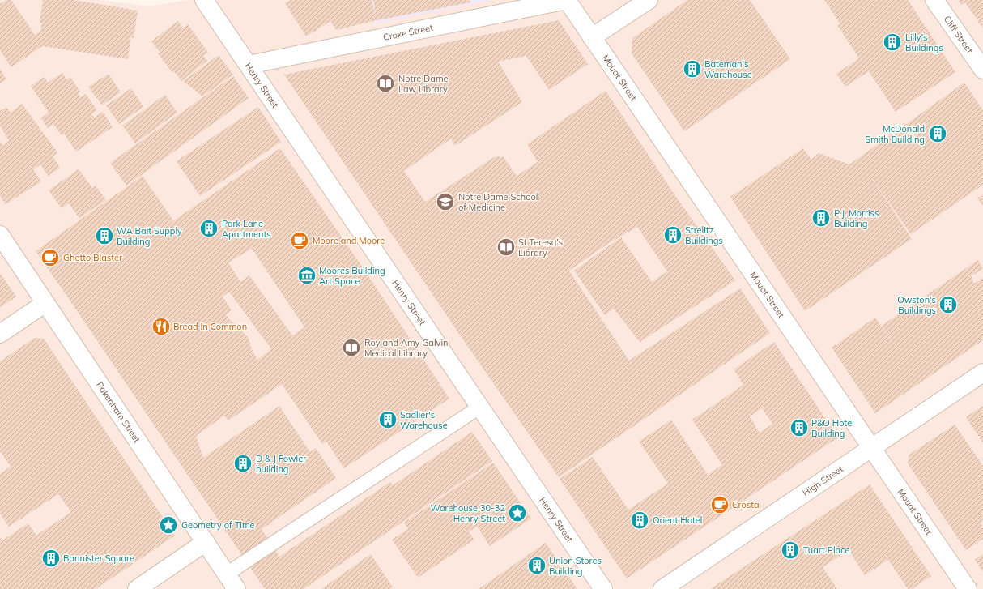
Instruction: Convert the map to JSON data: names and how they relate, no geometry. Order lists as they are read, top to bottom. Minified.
{"streets":{"street":["Croke Street","Cliff Street","Mouat Street","Henry Street","Pakenham Street","High Street"]},"crossings":[["Croke Street","Mouat Street"],["Croke Street","Henry Street"],["Mouat Street","High Street"]],"places":{"building":["Lilly's Buildings","Bateman's Warehouse","McDonald Smith Building","P.J. Morriss Building","Park Lane Apartments","Strelitz Buildings","WA Bait Supply Building","Owston's Buildings","Sadlier's Warehouse","P&O Hotel Building","D & J Fowler building","Orient Hotel","Tuart Place","Bannister Square","Union Stores Building"],"library":["Notre Dame Law Library","St Teresa's Library","Roy and Amy Galvin Medical Library"],"school or university":["Notre Dame School of Medicine"],"cafe":["Moore and Moore","Ghetto Blaster","Crosta"],"museum":["Moores Building Art Space"],"restaurant":["Bread In Common"],"place":["Warehouse 30-32 Henry Street","Geometry of Time"]}}
